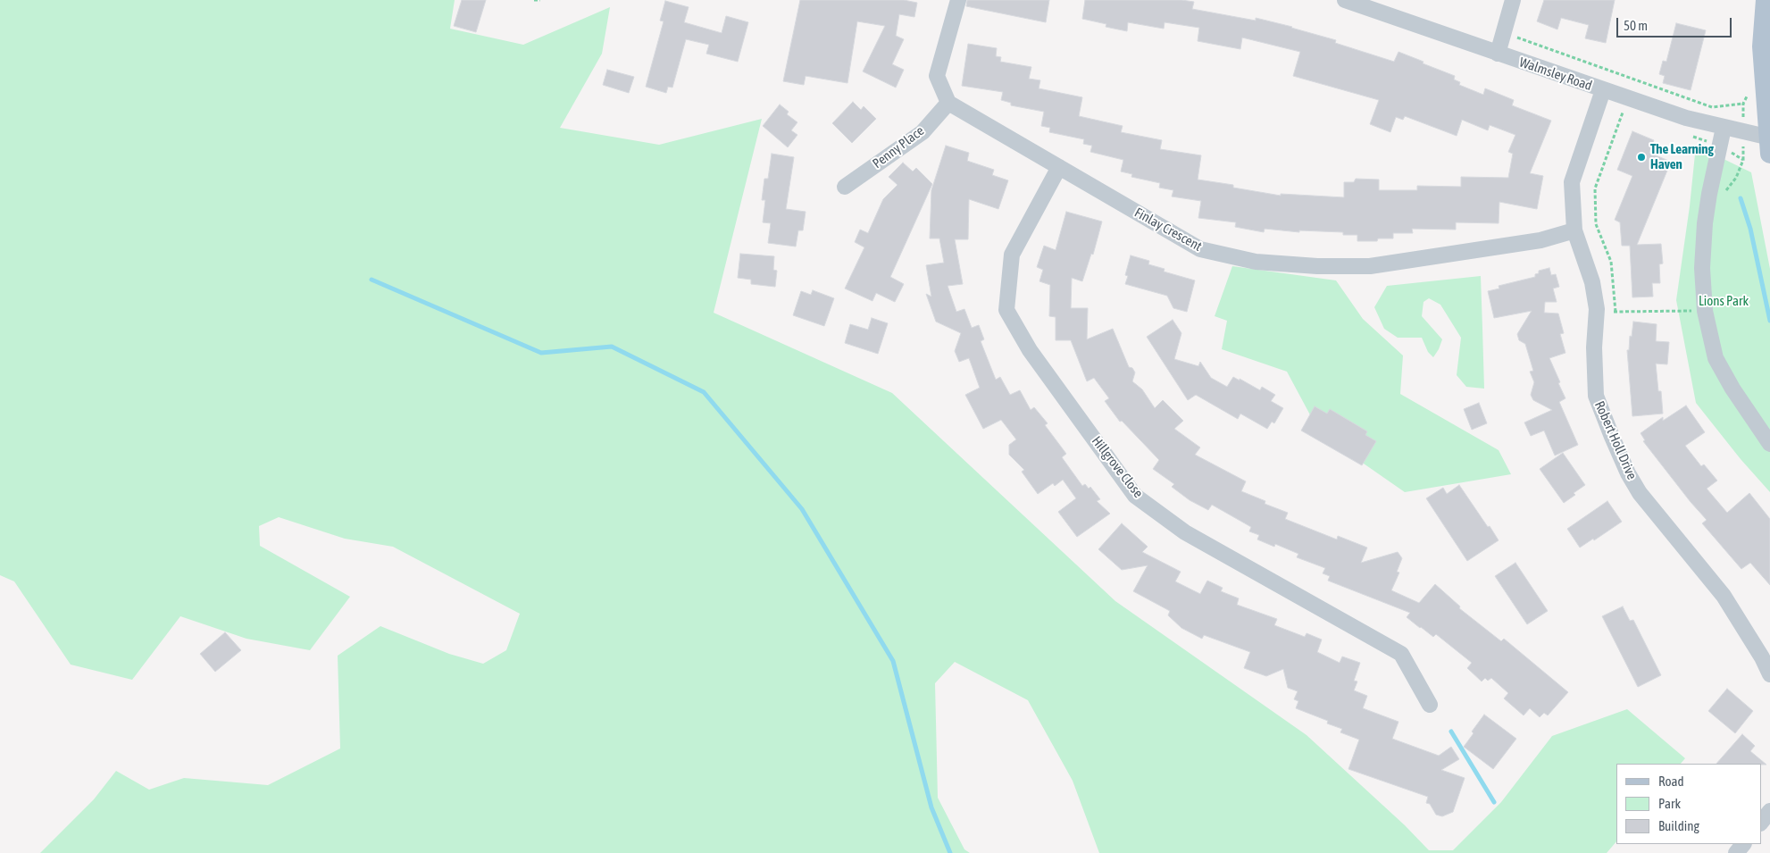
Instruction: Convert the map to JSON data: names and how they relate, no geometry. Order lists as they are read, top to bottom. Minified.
{"streets":{"street":["Walmsley Road","Penny Place","Finlay Crescent","Robert Holl Drive","Hillgrove Close"]},"crossings":[["Walmsley Road","Robert Holl Drive"],["Penny Place","Finlay Crescent"],["Finlay Crescent","Robert Holl Drive"],["Finlay Crescent","Hillgrove Close"]],"parks":["Lions Park"],"places":["The Learning Haven"],"legend":["Road","Park","Building"],"scale_bar":"50 m"}
